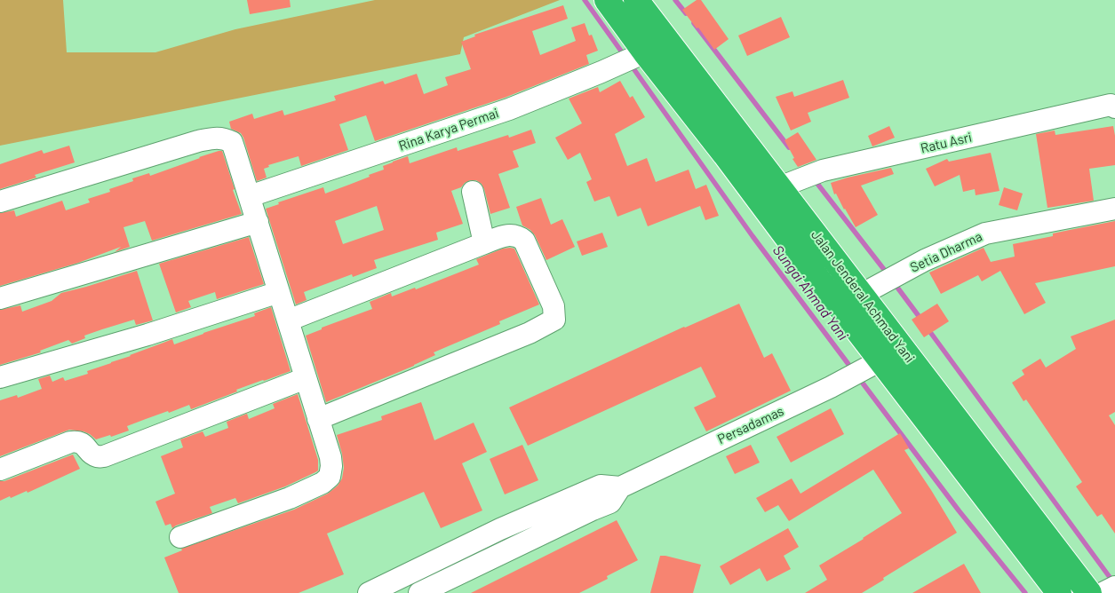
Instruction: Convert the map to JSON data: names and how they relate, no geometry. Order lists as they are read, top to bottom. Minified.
{"streets":{"highway":["Jalan Jenderal Achmad Yani"],"street":["Rina Karya Permai","Ratu Asri","Setia Dharma","Persadamas"]},"crossings":[["Rina Karya Permai","Jalan Jenderal Achmad Yani"],["Ratu Asri","Jalan Jenderal Achmad Yani"],["Setia Dharma","Jalan Jenderal Achmad Yani"],["Jalan Jenderal Achmad Yani","Persadamas"]],"water":["Sungai Ahmad Yani"]}
